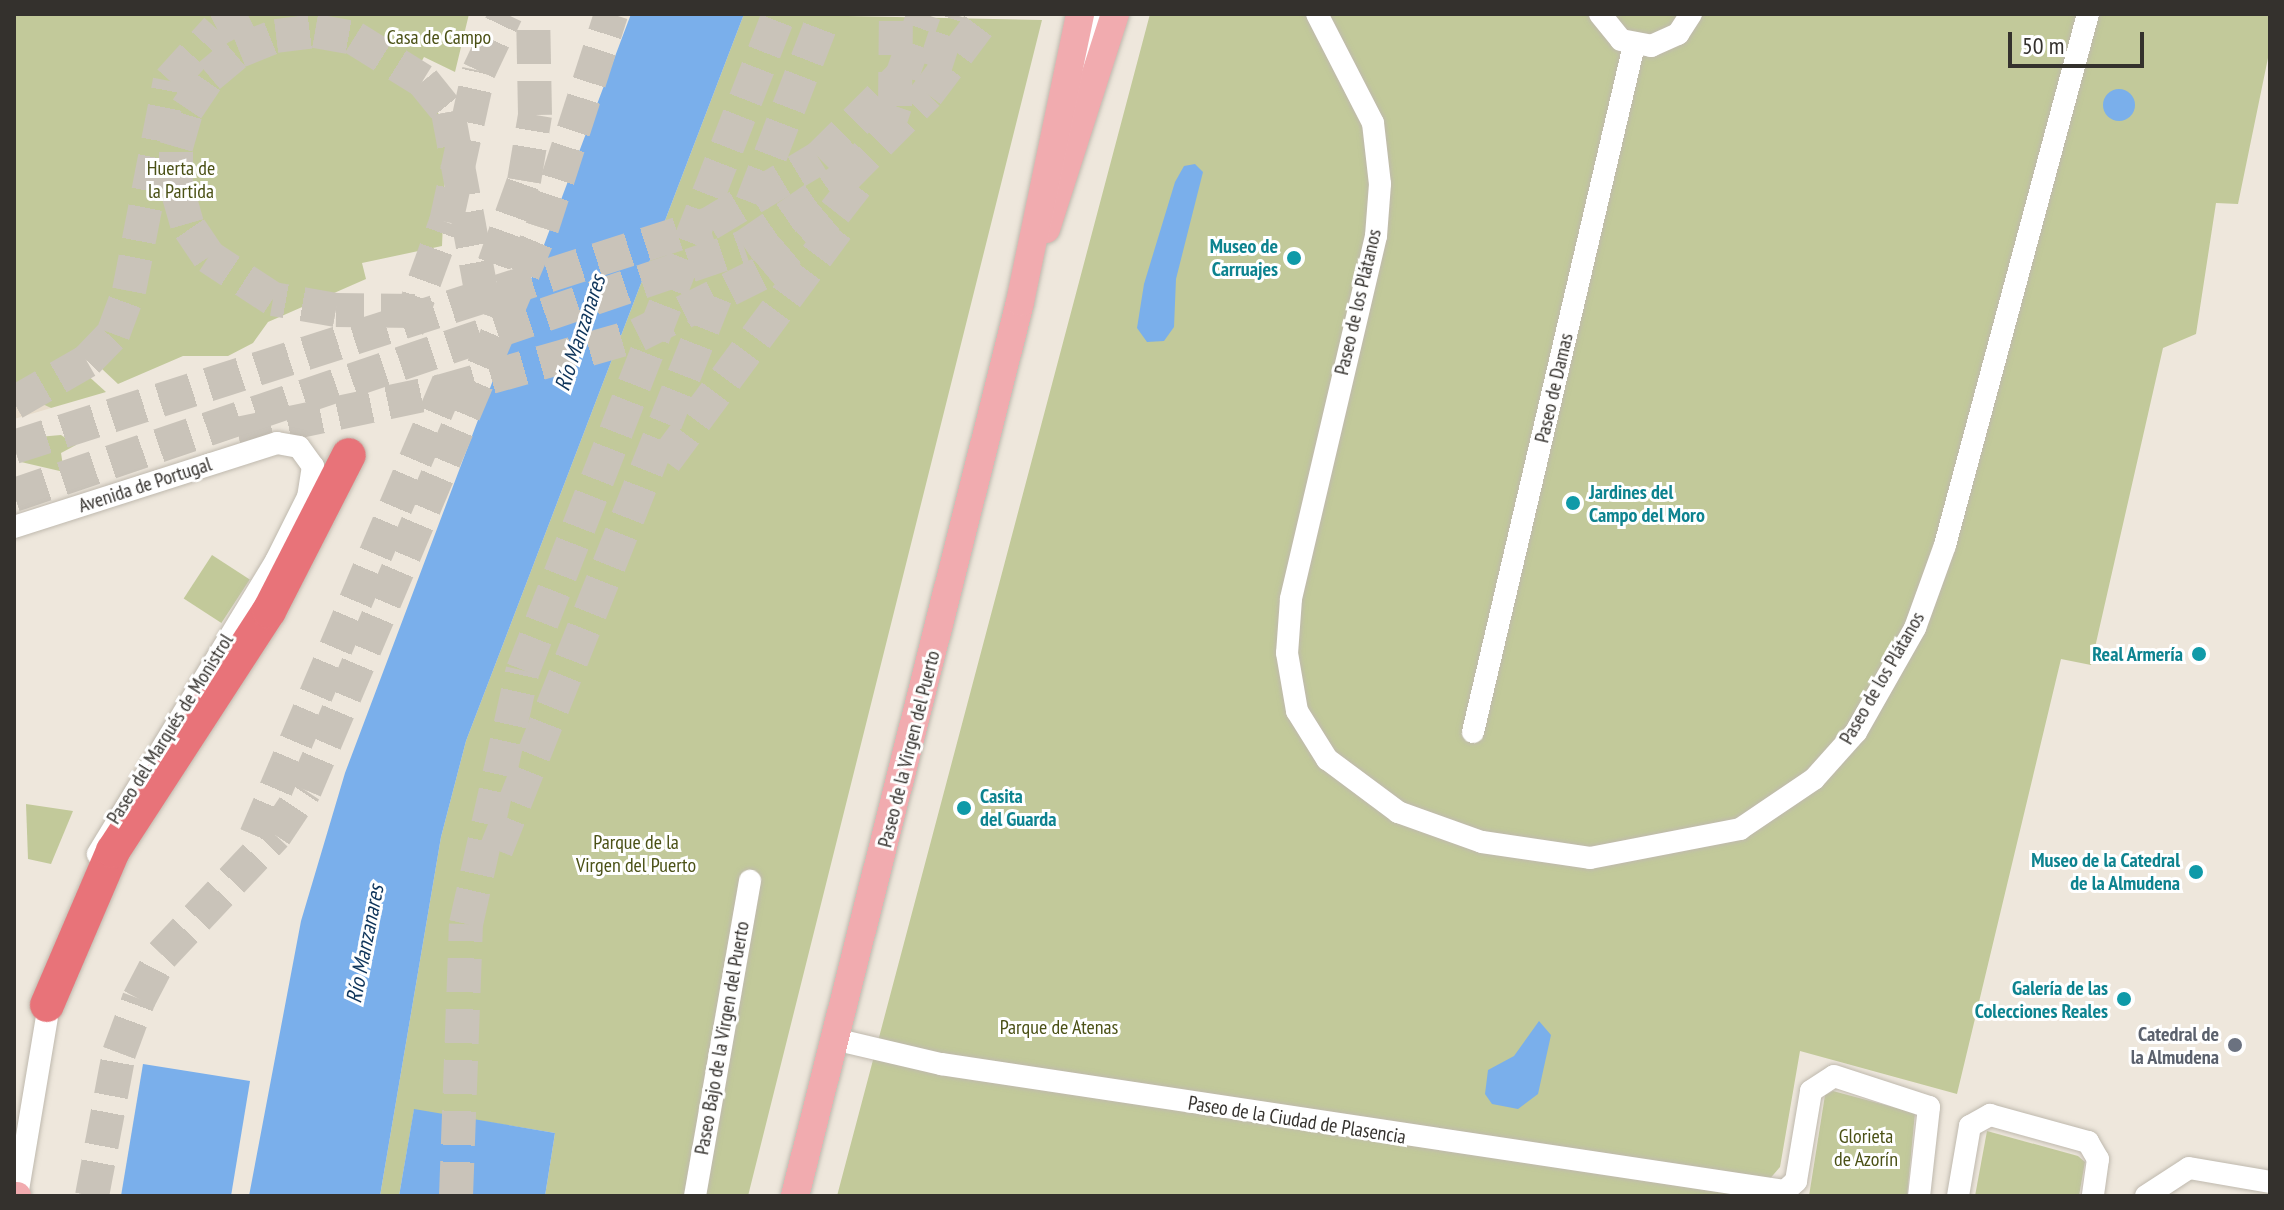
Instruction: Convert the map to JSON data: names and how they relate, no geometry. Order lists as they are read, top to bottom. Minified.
{"streets":{"main road":["Paseo de la Virgen del Puerto"],"street":["Paseo de los Plátanos","Paseo de Damas","Avenida de Portugal","Paseo del Marqués de Monistrol","Paseo Bajo de la Virgen del Puerto","Paseo de la Ciudad de Plasencia"]},"crossings":[["Avenida de Portugal","Paseo del Marqués de Monistrol"],["Paseo de la Virgen del Puerto","Paseo de la Ciudad de Plasencia"]],"water":["Río Manzanares"],"parks":["Casa de Campo","Huerta de la Partida","Parque de la Virgen del Puerto","Parque de Atenas","Glorieta de Azorín"],"places":["Museo de Carruajes","Jardines del Campo del Moro","Real Armería","Casita del Guarda","Museo de la Catedral de la Almudena","Galería de las Colecciones Reales","Catedral de la Almudena"],"scale_bar":"50 m"}
